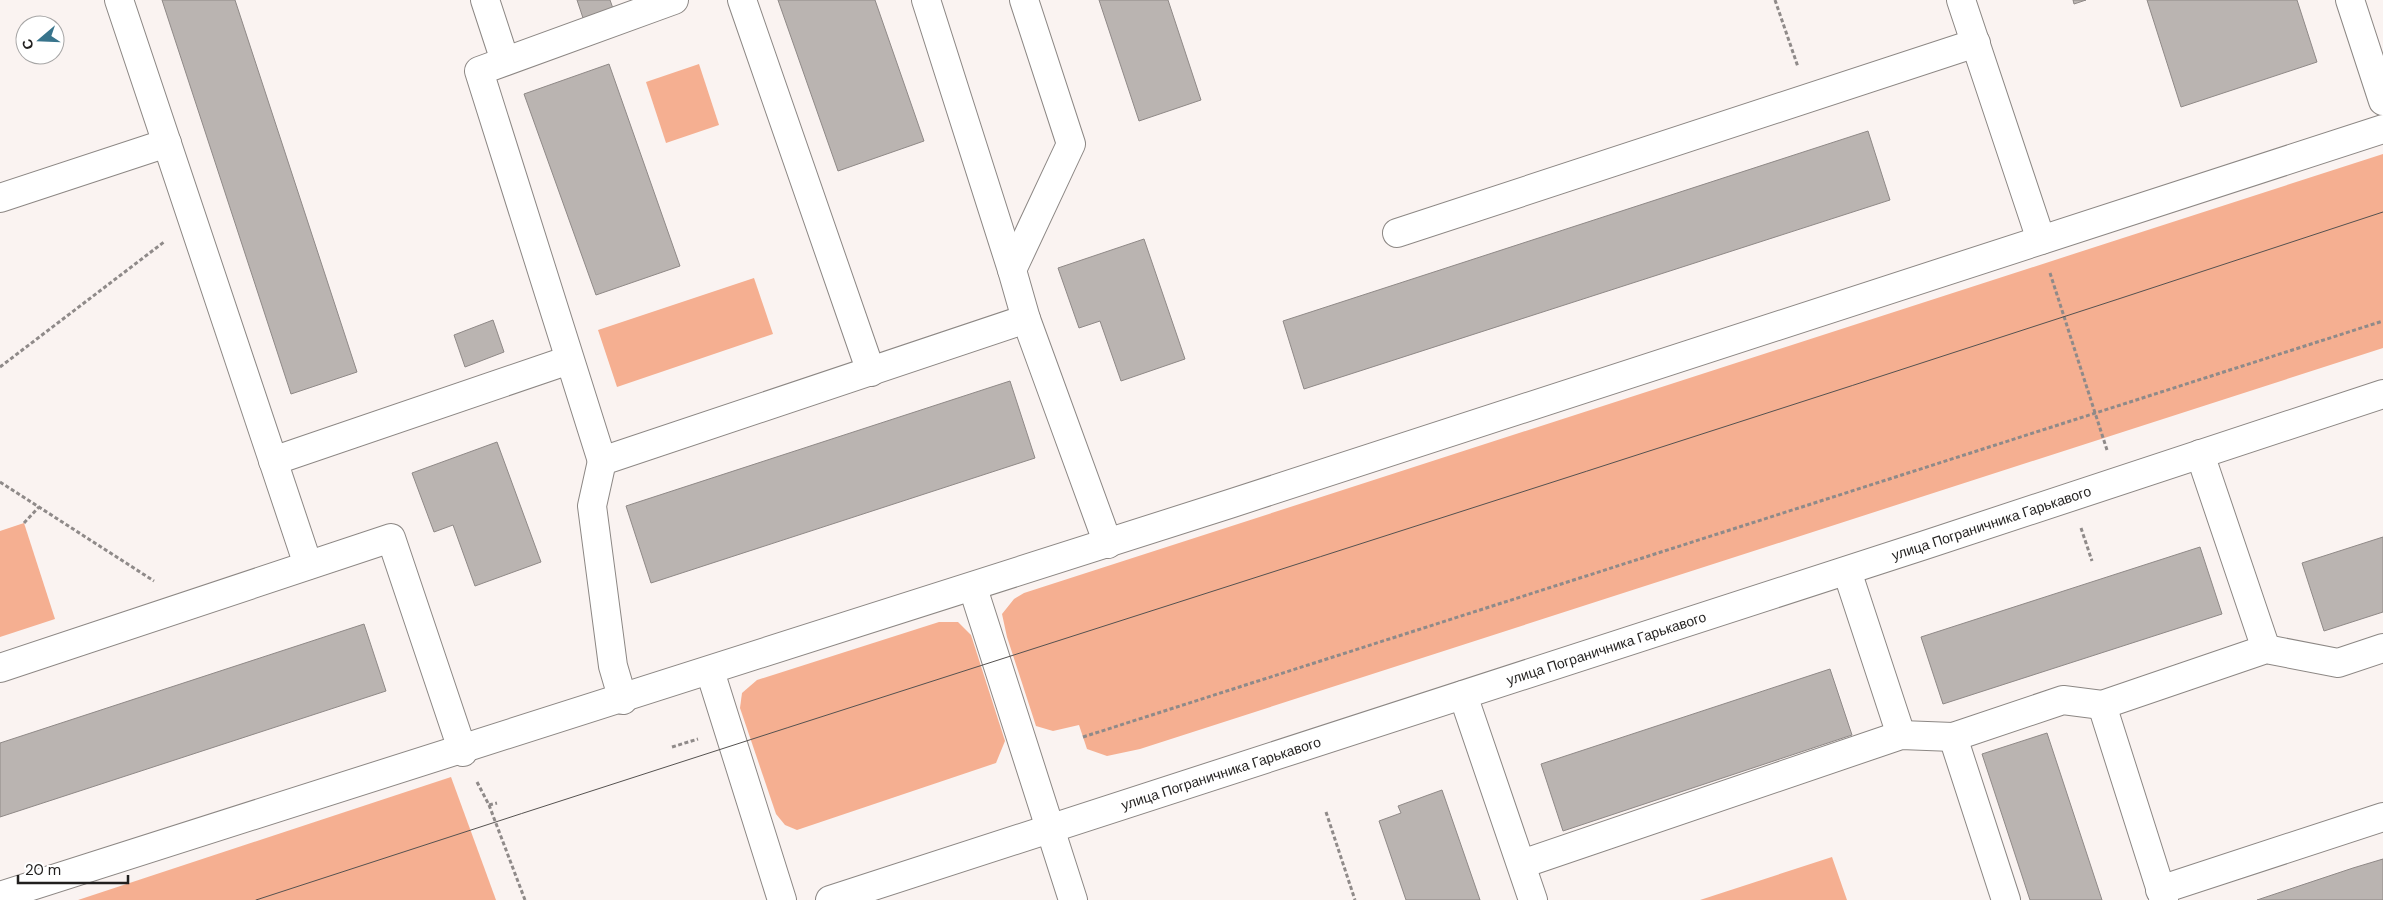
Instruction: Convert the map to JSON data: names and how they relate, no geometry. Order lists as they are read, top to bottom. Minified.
{"streets":{"street":["улица Пограничника Гарькавого"]},"scale_bar":"20 m","north":"left"}
